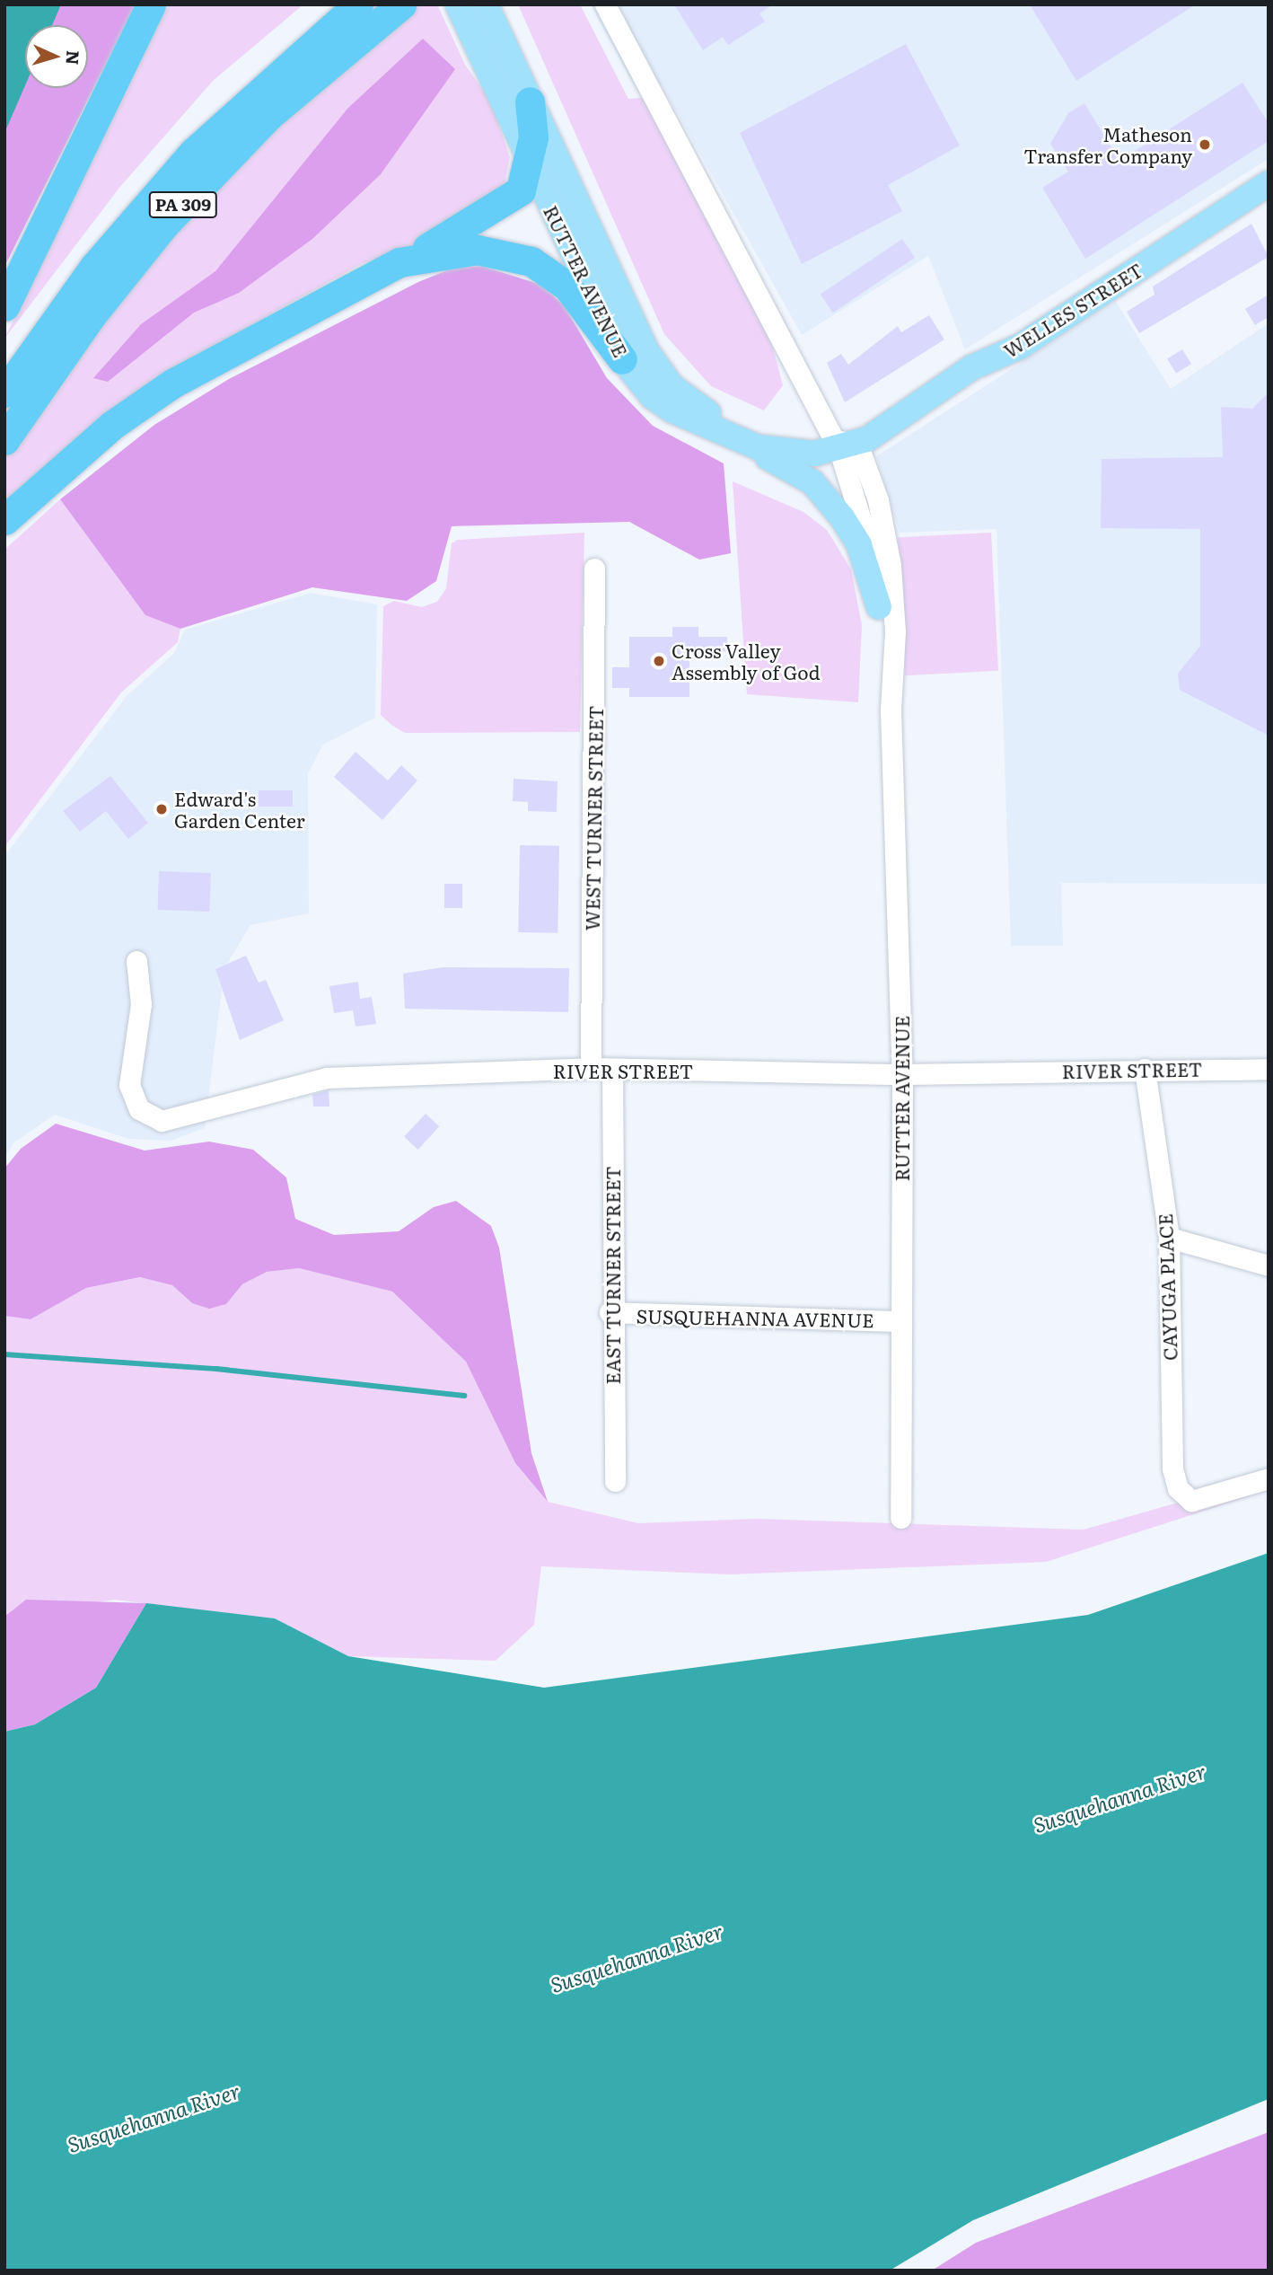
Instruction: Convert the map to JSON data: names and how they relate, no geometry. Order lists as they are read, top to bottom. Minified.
{"streets":{"highway":["PA 309"],"main road":["RUTTER AVENUE","WELLES STREET"],"street":["WEST TURNER STREET","RIVER STREET","EAST TURNER STREET","CAYUGA PLACE","SUSQUEHANNA AVENUE"]},"crossings":[["RUTTER AVENUE","WELLES STREET"],["RUTTER AVENUE","RIVER STREET"],["RUTTER AVENUE","SUSQUEHANNA AVENUE"],["WEST TURNER STREET","RIVER STREET"],["RIVER STREET","EAST TURNER STREET"],["RIVER STREET","CAYUGA PLACE"],["EAST TURNER STREET","SUSQUEHANNA AVENUE"]],"water":["Susquehanna River"],"places":["Matheson Transfer Company","Cross Valley Assembly of God","Edward's Garden Center"],"north":"right"}
